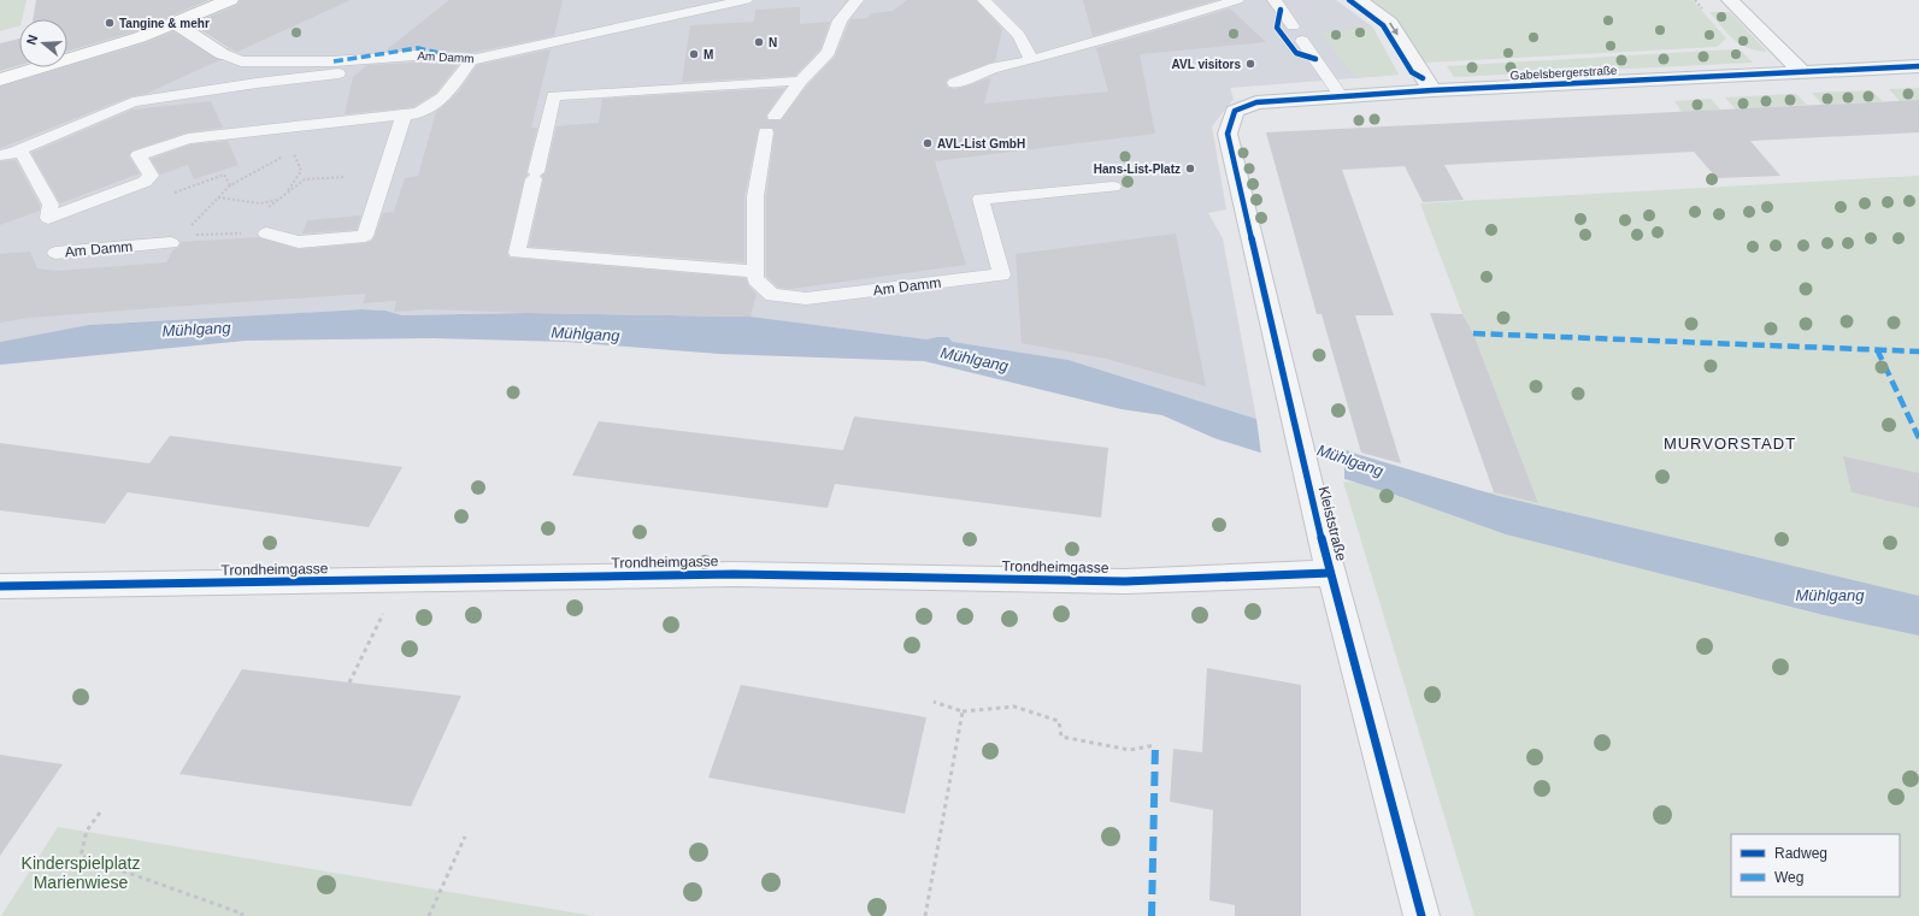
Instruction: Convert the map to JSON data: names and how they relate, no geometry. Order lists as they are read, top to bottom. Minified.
{"streets":{"street":["Am Damm","Gabelsbergerstraße","Kleiststraße","Trondheimgasse"]},"crossings":[["Gabelsbergerstraße","Kleiststraße"],["Kleiststraße","Trondheimgasse"]],"districts":["MURVORSTADT"],"water":["Mühlgang"],"parks":["Kinderspielplatz Marienwiese"],"places":["Tangine & mehr","N","M","AVL visitors","AVL-List GmbH","Hans-List-Platz"],"legend":["Radweg","Weg"],"north":"left"}
